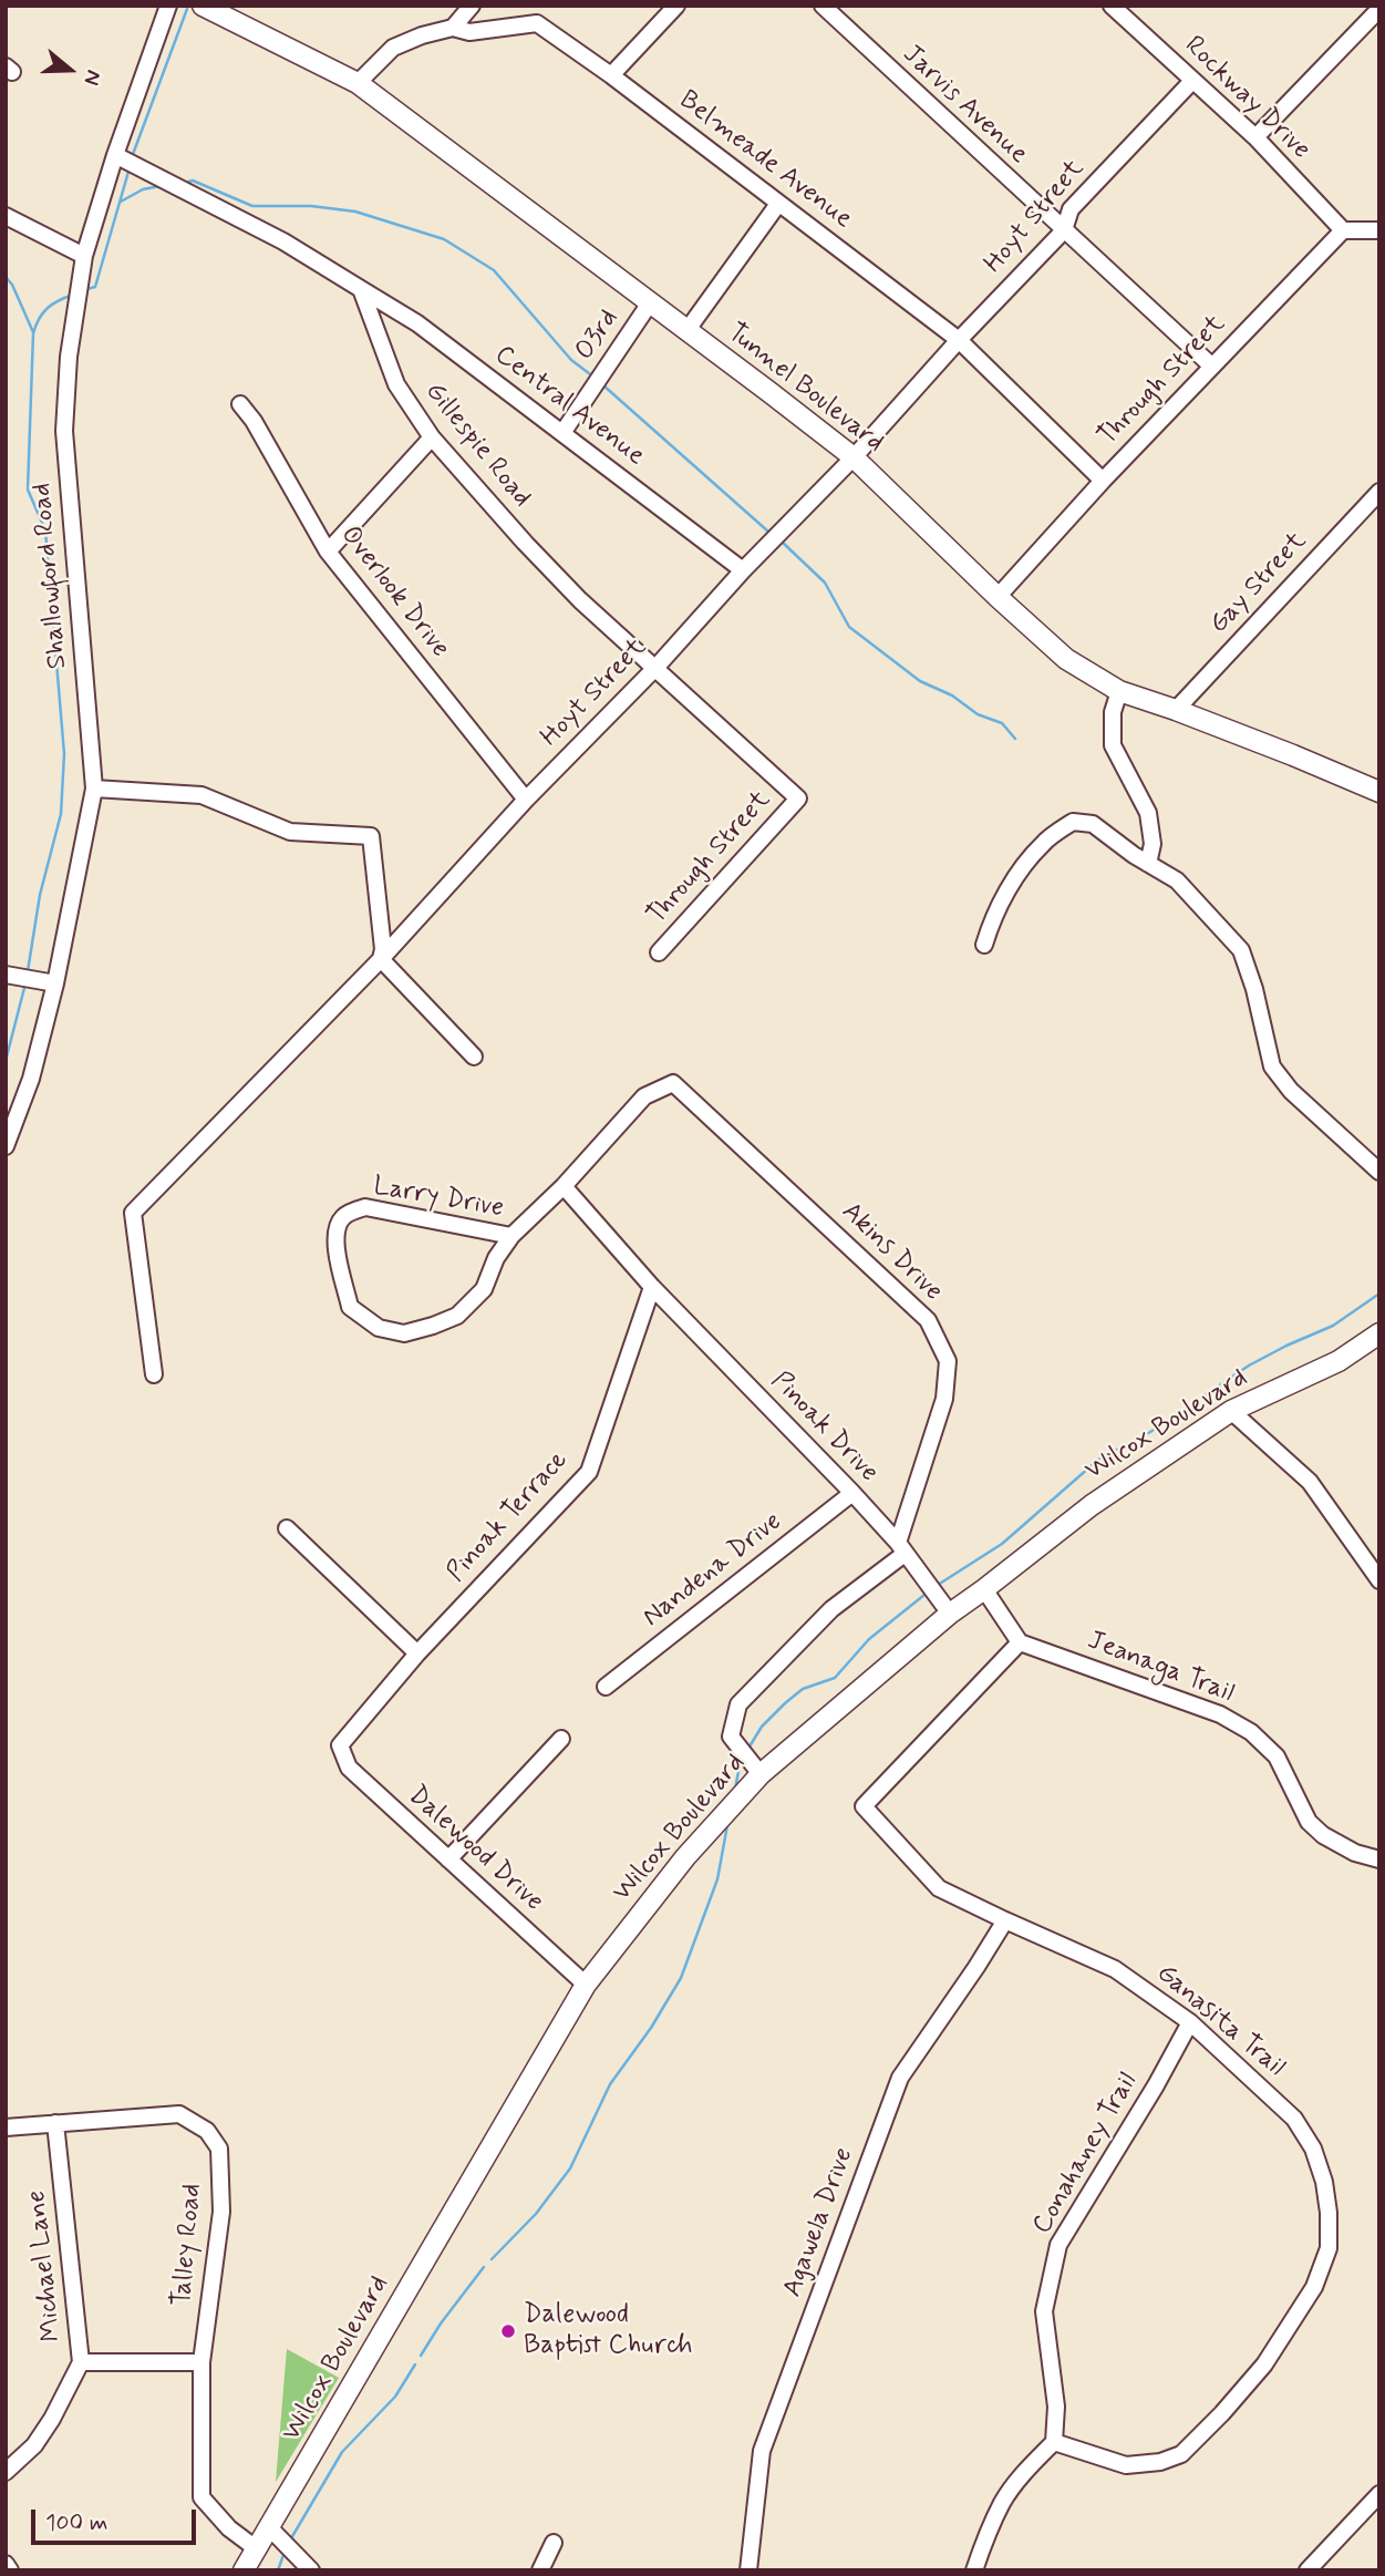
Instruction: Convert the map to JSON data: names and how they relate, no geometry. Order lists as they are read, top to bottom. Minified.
{"streets":{"main road":["Tunnel Boulevard","Wilcox Boulevard"],"street":["Rockway Drive","Jarvis Avenue","Belmeade Avenue","Hoyt Street","O3rd","Through Street","Central Avenue","Gillespie Road","Shallowford Road","Gay Street","Overlook Drive","Larry Drive","Akins Drive","Pinoak Drive","Pinoak Terrace","Nandena Drive","Jeanaga Trail","Dalewood Drive","Ganasita Trail","Conahaney Trail","Agawela Drive","Talley Road","Michael Lane"]},"crossings":[["Rockway Drive","Hoyt Street"],["Rockway Drive","Through Street"],["Jarvis Avenue","Hoyt Street"],["Jarvis Avenue","Through Street"],["Belmeade Avenue","Hoyt Street"],["Belmeade Avenue","Through Street"],["Belmeade Avenue","Tunnel Boulevard"],["Hoyt Street","Tunnel Boulevard"],["Hoyt Street","Central Avenue"],["Hoyt Street","Gillespie Road"],["Hoyt Street","Overlook Drive"],["O3rd","Tunnel Boulevard"],["O3rd","Central Avenue"],["Through Street","Tunnel Boulevard"],["Through Street","Gillespie Road"],["Tunnel Boulevard","Gay Street"],["Central Avenue","Gillespie Road"],["Larry Drive","Akins Drive"],["Larry Drive","Pinoak Drive"],["Akins Drive","Pinoak Drive"],["Wilcox Boulevard","Pinoak Drive"],["Wilcox Boulevard","Dalewood Drive"],["Wilcox Boulevard","Talley Road"],["Pinoak Drive","Pinoak Terrace"],["Pinoak Drive","Nandena Drive"],["Pinoak Terrace","Dalewood Drive"],["Jeanaga Trail","Ganasita Trail"],["Ganasita Trail","Conahaney Trail"],["Ganasita Trail","Agawela Drive"],["Talley Road","Michael Lane"]],"places":["Dalewood Baptist Church"],"scale_bar":"100 m","north":"right"}
